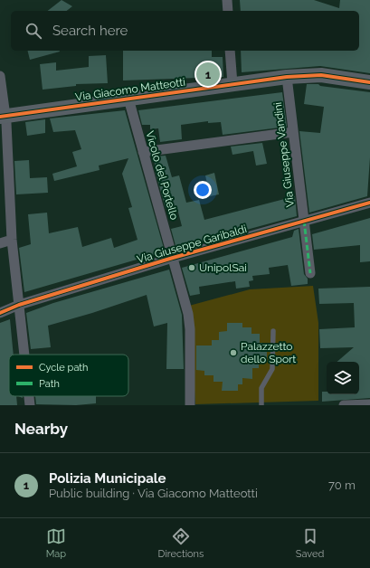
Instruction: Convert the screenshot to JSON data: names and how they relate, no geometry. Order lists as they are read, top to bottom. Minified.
{"streets":{"street":["Via Giacomo Matteotti","Via Giuseppe Vandini","Vicolo del Portello","Via Giuseppe Garibaldi"]},"crossings":[["Via Giacomo Matteotti","Via Giuseppe Vandini"],["Via Giacomo Matteotti","Vicolo del Portello"],["Via Giuseppe Vandini","Via Giuseppe Garibaldi"],["Vicolo del Portello","Via Giuseppe Garibaldi"]],"places":["UnipolSai","Palazzetto dello Sport"],"legend":["Cycle path","Path"],"page":{"search":"Search here","pins":"1","heading":"Nearby","list":[{"mark":"1","name":"Polizia Municipale","note":"Public building · Via Giacomo Matteotti","value":"70 m"}],"nav":["Map","Directions","Saved"]}}
